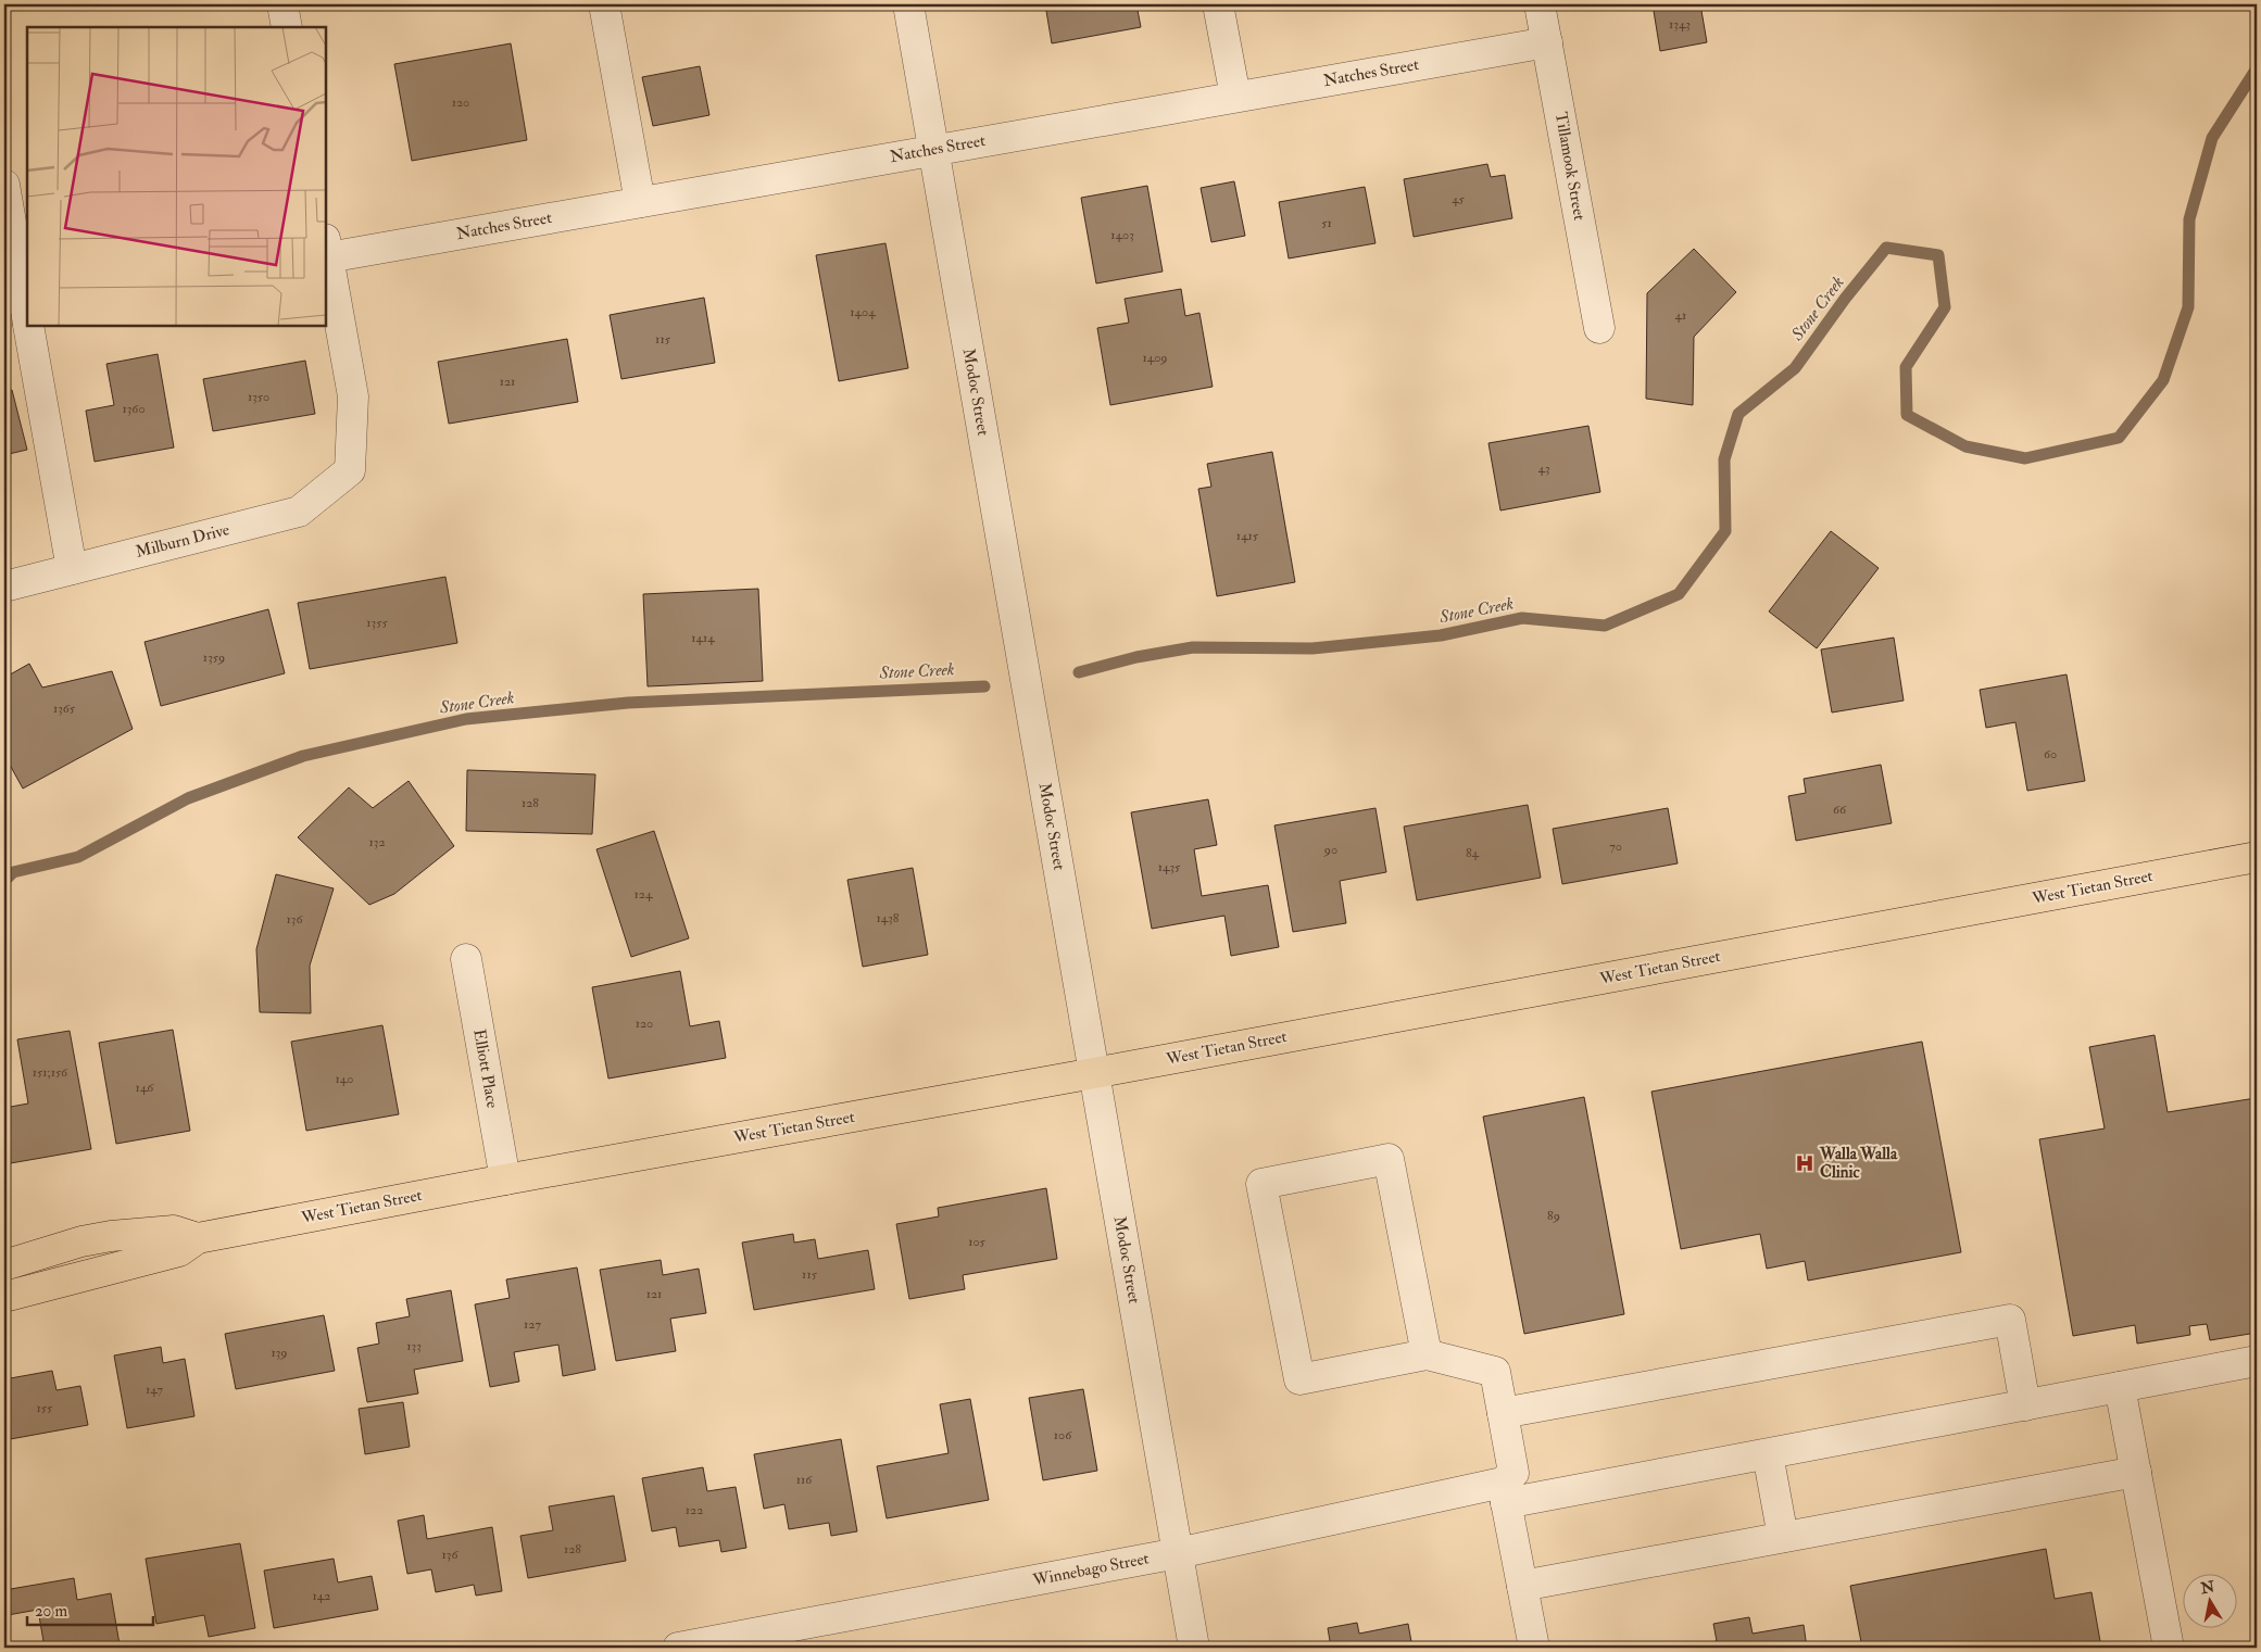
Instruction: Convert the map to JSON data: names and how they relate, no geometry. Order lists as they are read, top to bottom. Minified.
{"streets":{"main road":["West Tietan Street"],"street":["Natches Street","Tillamook Street","Modoc Street","Milburn Drive","Elliott Place","Winnebago Street"]},"crossings":[["Natches Street","Tillamook Street"],["Natches Street","Modoc Street"],["Natches Street","Milburn Drive"],["Modoc Street","West Tietan Street"],["Modoc Street","Winnebago Street"],["West Tietan Street","Elliott Place"]],"water":["Stone Creek"],"places":{"hospital":["Walla Walla Clinic"]},"house_numbers":["1343","120","45","51","1403","1404","41","115","1409","121","1350","1360","43","1415","1355","1414","1359","1365","60","128","66","132","70","90","84","1435","124","1438","136","120","151;156","140","146","89","105","115","121","127","133","139","147","155","106","116","122","128","136","142"],"scale_bar":"20 m","north":"top"}
